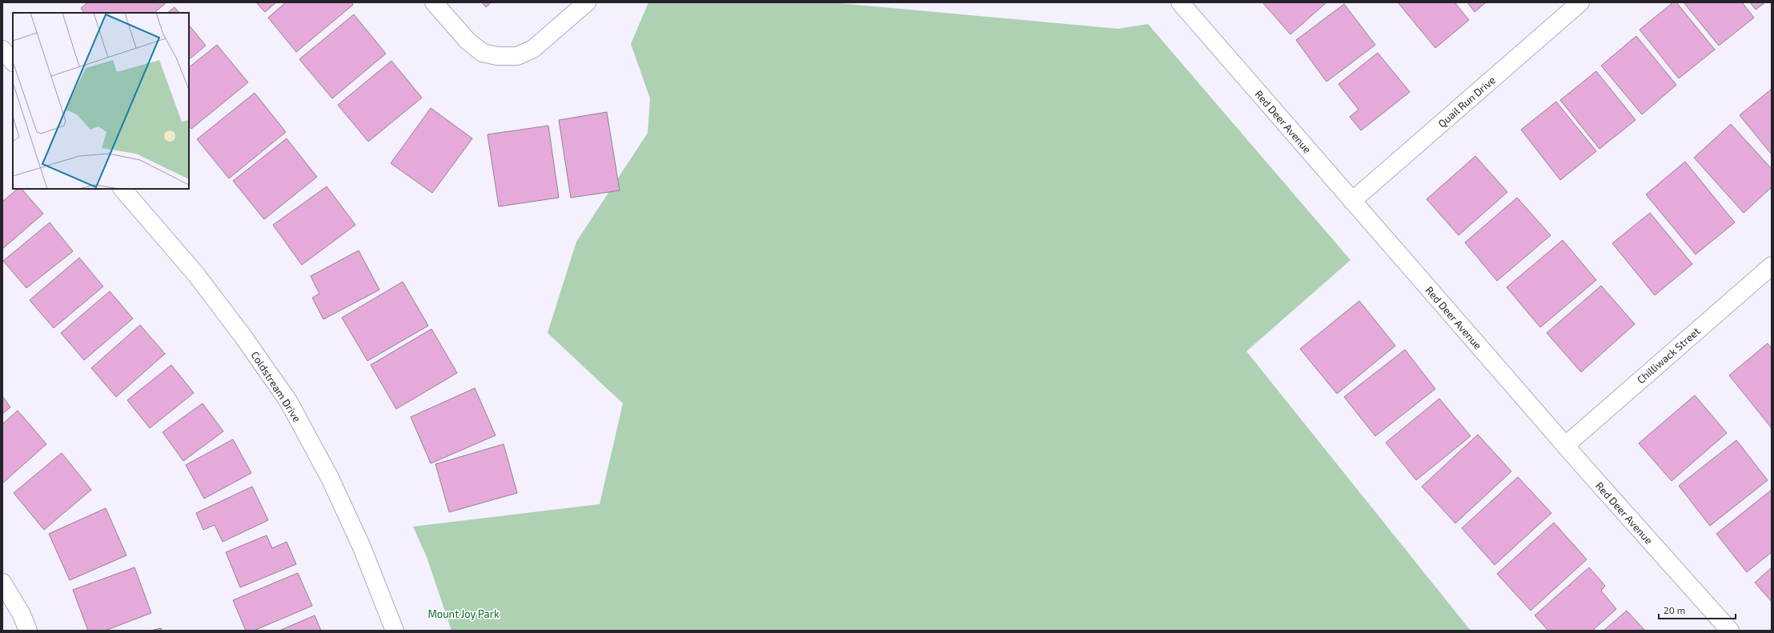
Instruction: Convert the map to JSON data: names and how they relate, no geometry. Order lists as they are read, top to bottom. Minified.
{"streets":{"street":["Quail Run Drive","Red Deer Avenue","Chilliwack Street","Coldstream Drive"]},"crossings":[["Quail Run Drive","Red Deer Avenue"],["Red Deer Avenue","Chilliwack Street"]],"parks":["Mount Joy Park"],"scale_bar":"20 m"}
